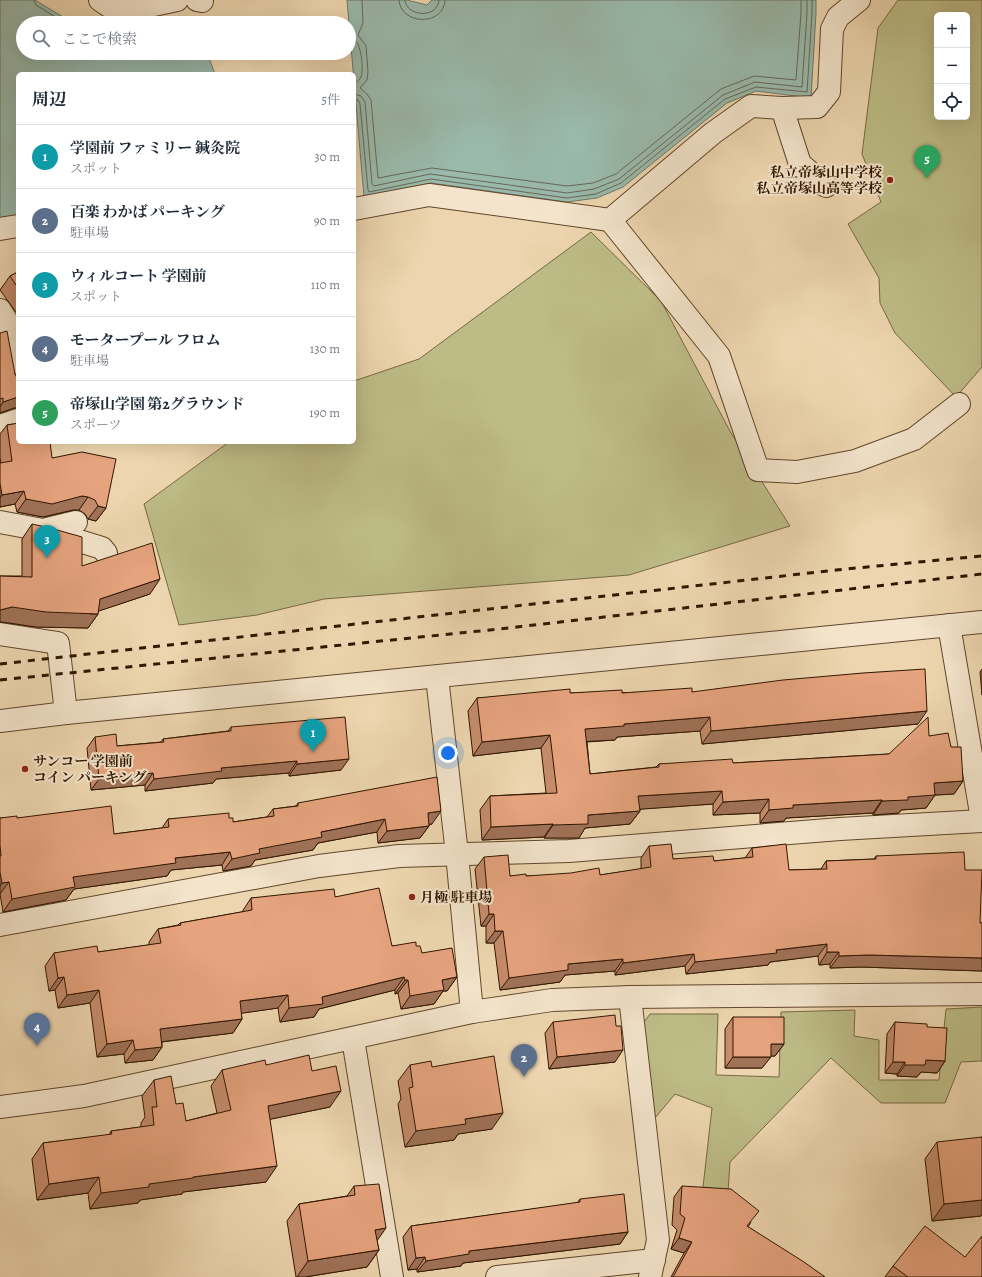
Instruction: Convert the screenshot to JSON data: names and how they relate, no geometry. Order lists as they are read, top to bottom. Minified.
{"places":["私立帝塚山中学校 私立帝塚山高等学校","サンコー 学園前 コイン パーキング","月極 駐車場"],"page":{"map_buttons":["+","−"],"search":"ここで検索","heading":["周辺","5件"],"list":[{"mark":"1","name":"学園前 ファミリー 鍼灸院","note":"スポット","value":"30 m"},{"mark":"2","name":"百楽 わかば パーキング","note":"駐車場","value":"90 m"},{"mark":"3","name":"ウィルコート 学園前","note":"スポット","value":"110 m"},{"mark":"4","name":"モータープール フロム","note":"駐車場","value":"130 m"},{"mark":"5","name":"帝塚山学園 第2グラウンド","note":"スポーツ","value":"190 m"}],"pins":["5","3","1","4","2"]}}
